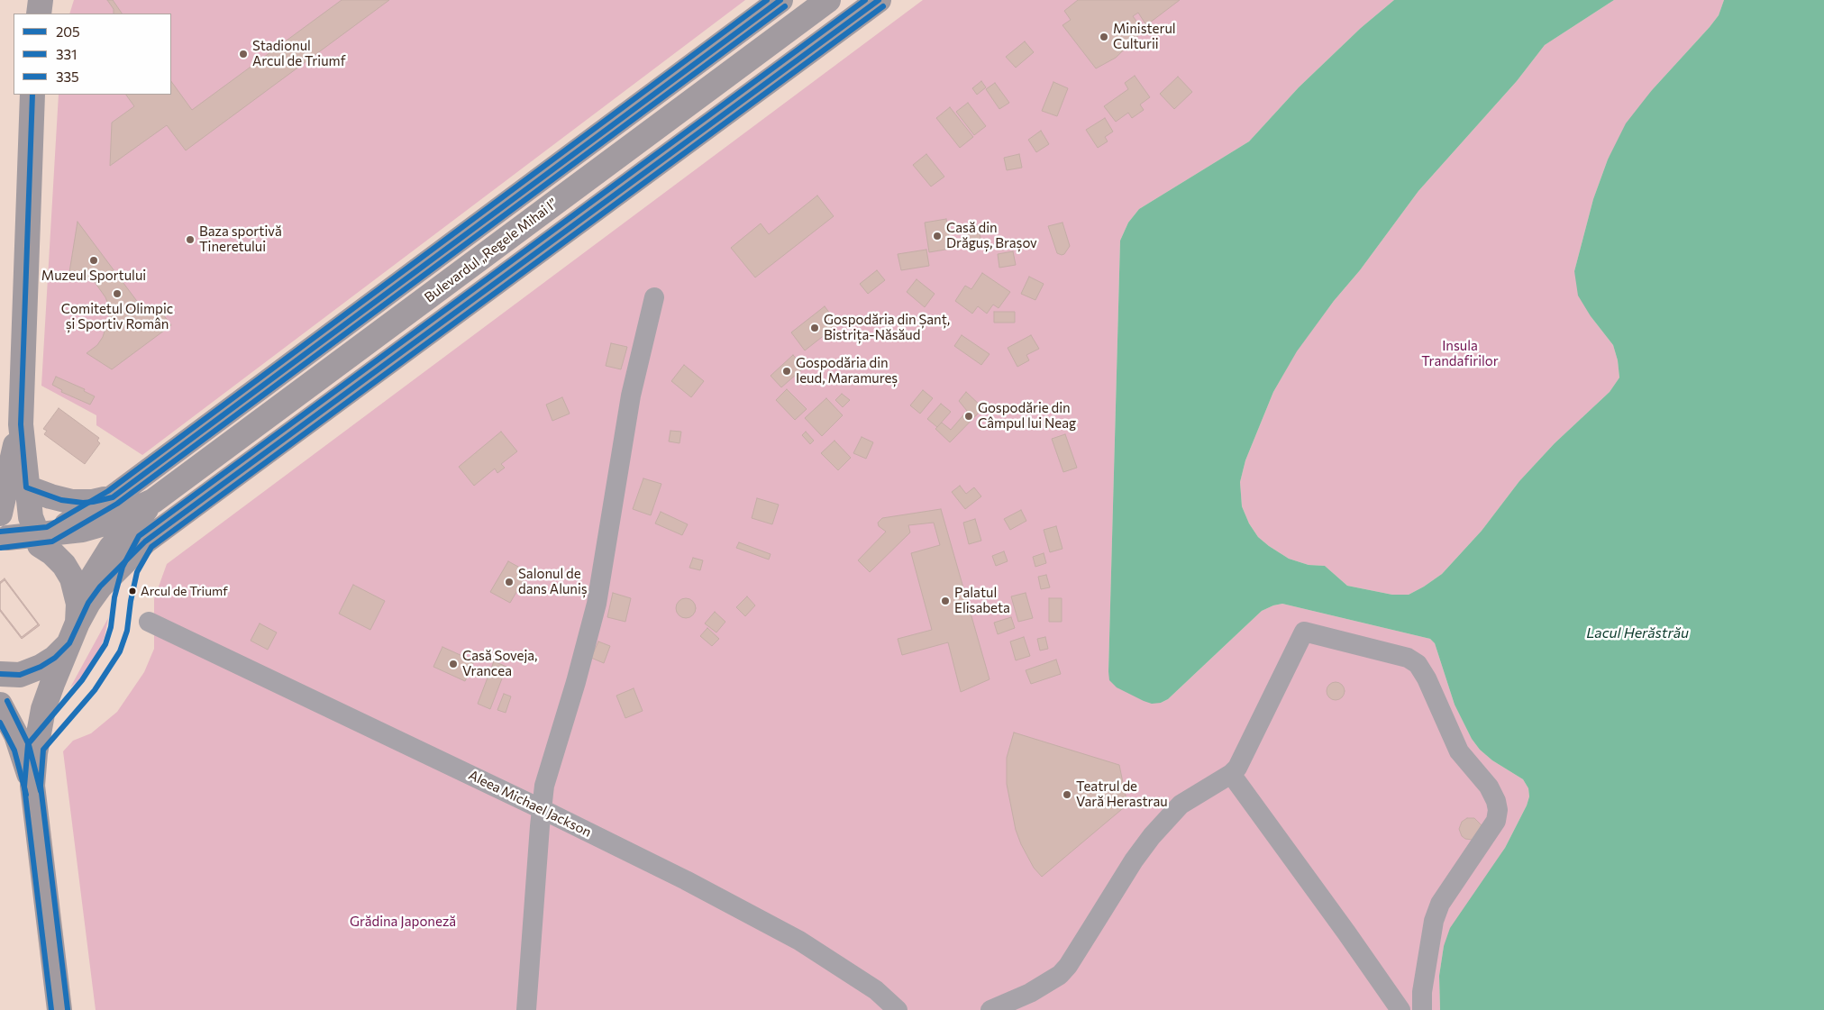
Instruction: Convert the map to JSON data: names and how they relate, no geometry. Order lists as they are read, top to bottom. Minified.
{"streets":{"main road":["Bulevardul „Regele Mihai I”"],"street":["Aleea Michael Jackson"]},"water":["Lacul Herăstrău"],"parks":["Insula Trandafirilor","Grădina Japoneză"],"places":["Ministerul Culturii","Stadionul Arcul de Triumf","Casă din Drăguș, Brașov","Baza sportivă Tineretului","Muzeul Sportului","Comitetul Olimpic și Sportiv Român","Gospodăria din Șanț, Bistrița-Năsăud","Gospodăria din Ieud, Maramureș","Gospodărie din Câmpul lui Neag","Salonul de dans Aluniș","Arcul de Triumf","Palatul Elisabeta","Casă Soveja, Vrancea","Teatrul de Vară Herastrau"],"lines":["transit line 205","transit line 335","transit line 331"],"legend":["205","331","335"]}
